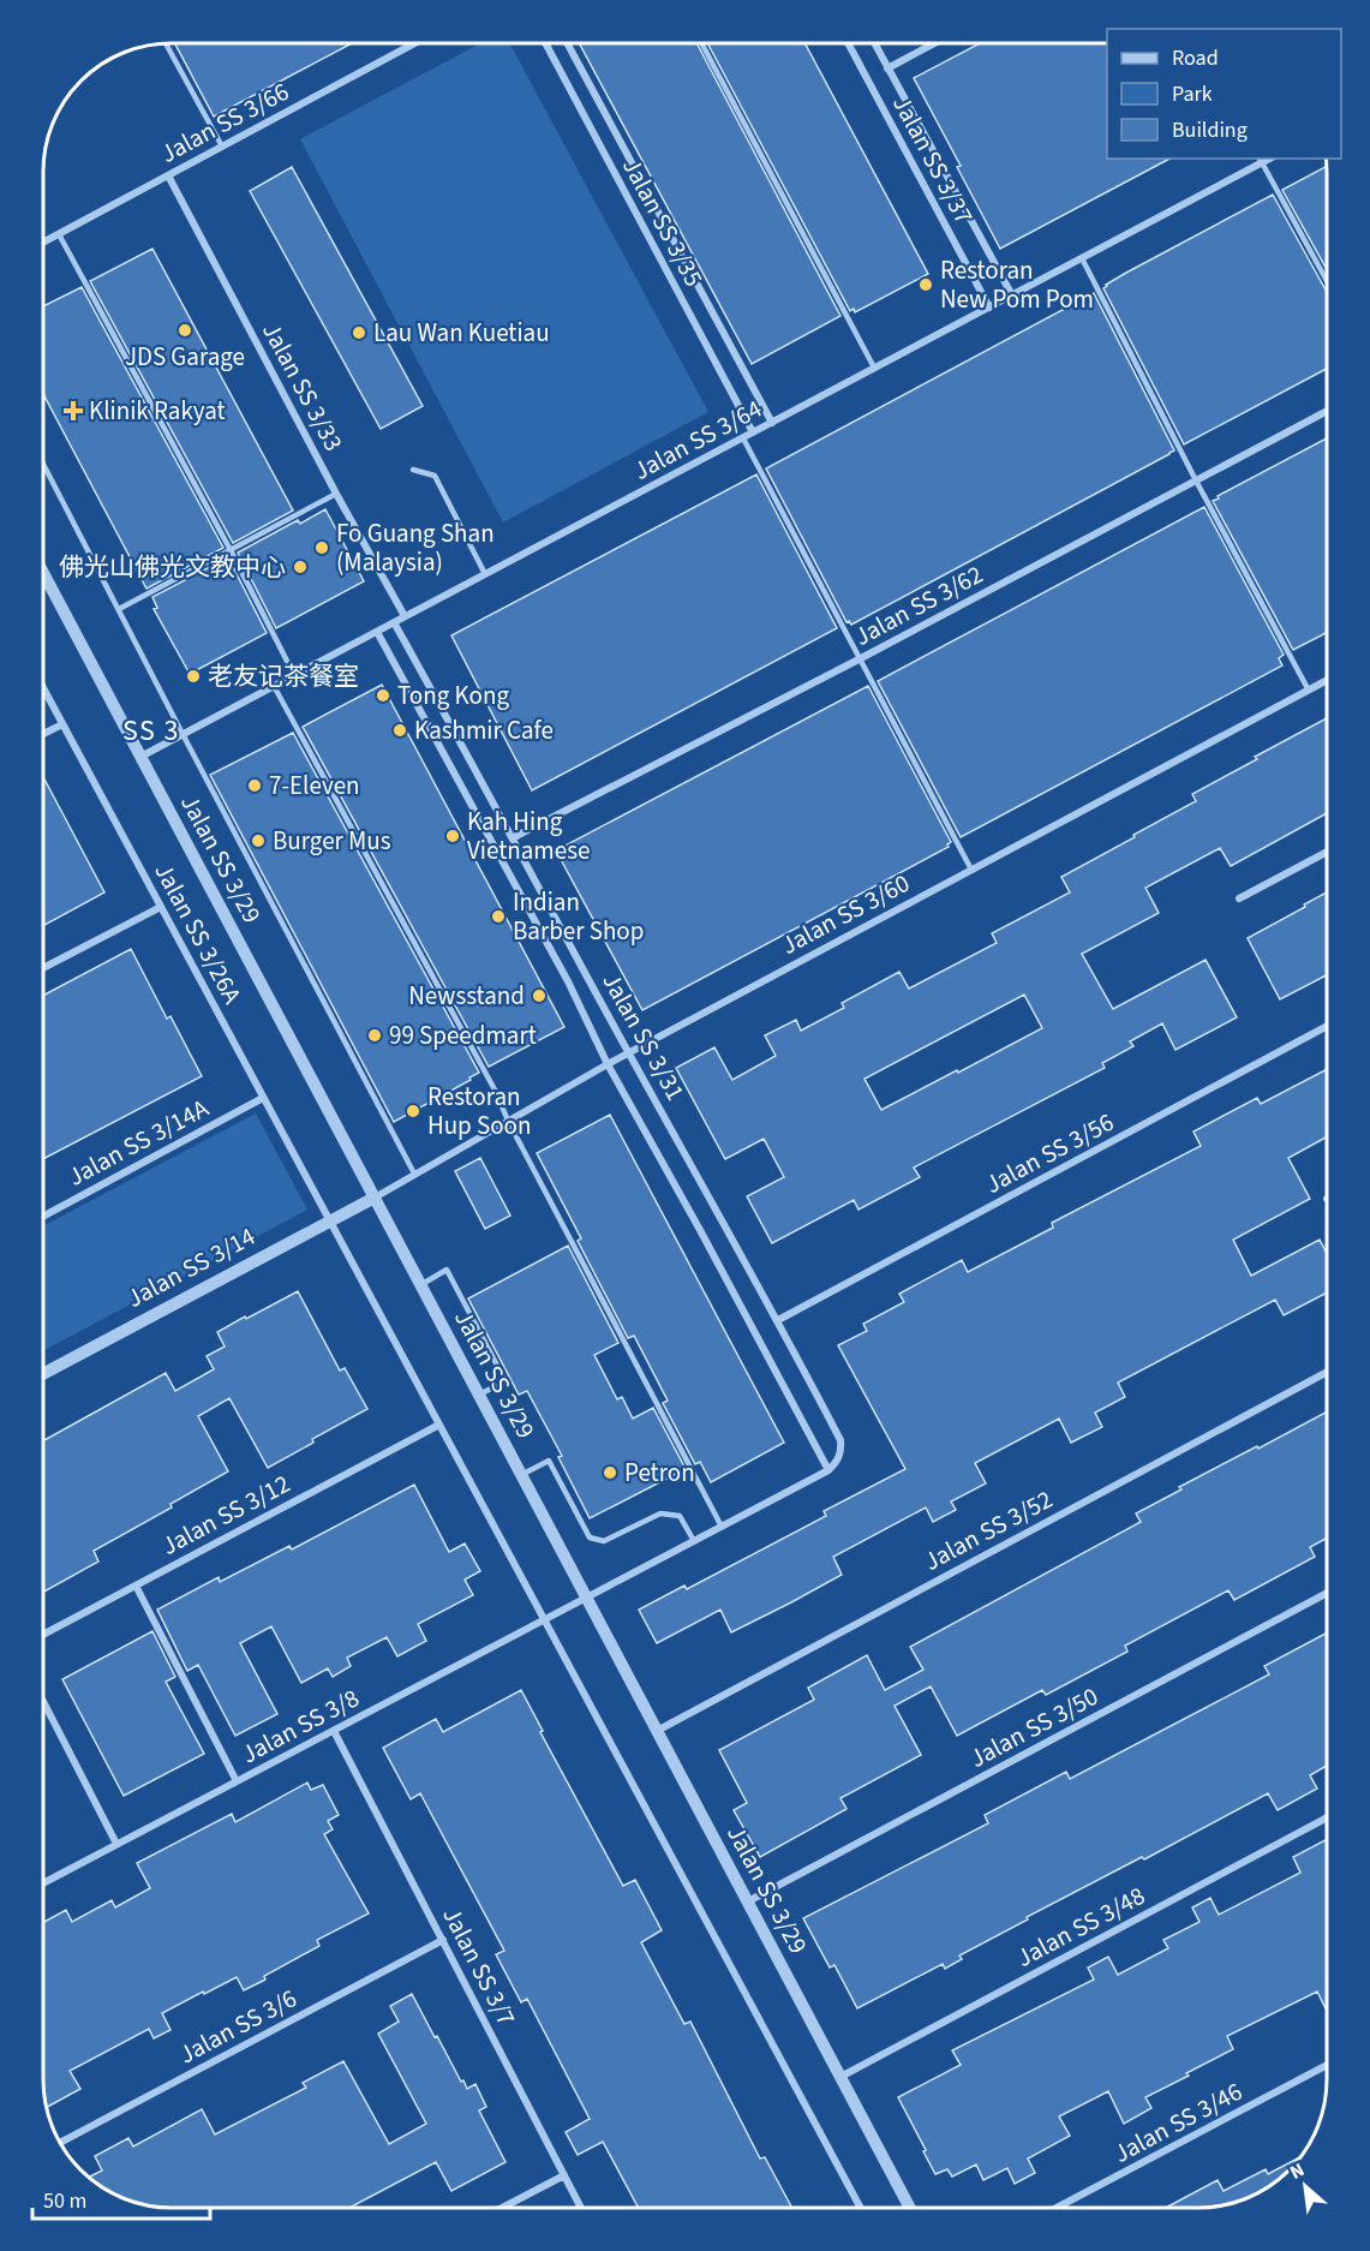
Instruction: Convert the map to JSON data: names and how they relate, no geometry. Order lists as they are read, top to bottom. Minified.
{"streets":{"street":["Jalan SS 3/66","Jalan SS 3/37","Jalan SS 3/35","Jalan SS 3/33","Jalan SS 3/64","Jalan SS 3/62","Jalan SS 3/29","Jalan SS 3/60","Jalan SS 3/26A","Jalan SS 3/31","Jalan SS 3/14A","Jalan SS 3/56","Jalan SS 3/14","Jalan SS 3/12","Jalan SS 3/52","Jalan SS 3/8","Jalan SS 3/50","Jalan SS 3/48","Jalan SS 3/7","Jalan SS 3/6","Jalan SS 3/46"]},"crossings":[["Jalan SS 3/66","Jalan SS 3/33"],["Jalan SS 3/37","Jalan SS 3/64"],["Jalan SS 3/35","Jalan SS 3/64"],["Jalan SS 3/33","Jalan SS 3/64"],["Jalan SS 3/64","Jalan SS 3/29"],["Jalan SS 3/64","Jalan SS 3/31"],["Jalan SS 3/62","Jalan SS 3/31"],["Jalan SS 3/29","Jalan SS 3/60"],["Jalan SS 3/29","Jalan SS 3/14"],["Jalan SS 3/29","Jalan SS 3/52"],["Jalan SS 3/29","Jalan SS 3/8"],["Jalan SS 3/29","Jalan SS 3/50"],["Jalan SS 3/29","Jalan SS 3/48"],["Jalan SS 3/60","Jalan SS 3/31"],["Jalan SS 3/60","Jalan SS 3/14"],["Jalan SS 3/26A","Jalan SS 3/14A"],["Jalan SS 3/26A","Jalan SS 3/14"],["Jalan SS 3/26A","Jalan SS 3/12"],["Jalan SS 3/26A","Jalan SS 3/8"],["Jalan SS 3/31","Jalan SS 3/56"],["Jalan SS 3/8","Jalan SS 3/7"],["Jalan SS 3/7","Jalan SS 3/6"]],"districts":["SS 3"],"places":{"other":["Restoran New Pom Pom","JDS Garage","Lau Wan Kuetiau","Fo Guang Shan (Malaysia)","佛光山佛光文教中心","老友记茶餐室","Tong Kong","Kashmir Cafe","7-Eleven","Kah Hing Vietnamese","Burger Mus","Indian Barber Shop","Newsstand","99 Speedmart","Restoran Hup Soon","Petron"],"health":["Klinik Rakyat"]},"legend":["Road","Park","Building"],"scale_bar":"50 m","north":"top left"}
